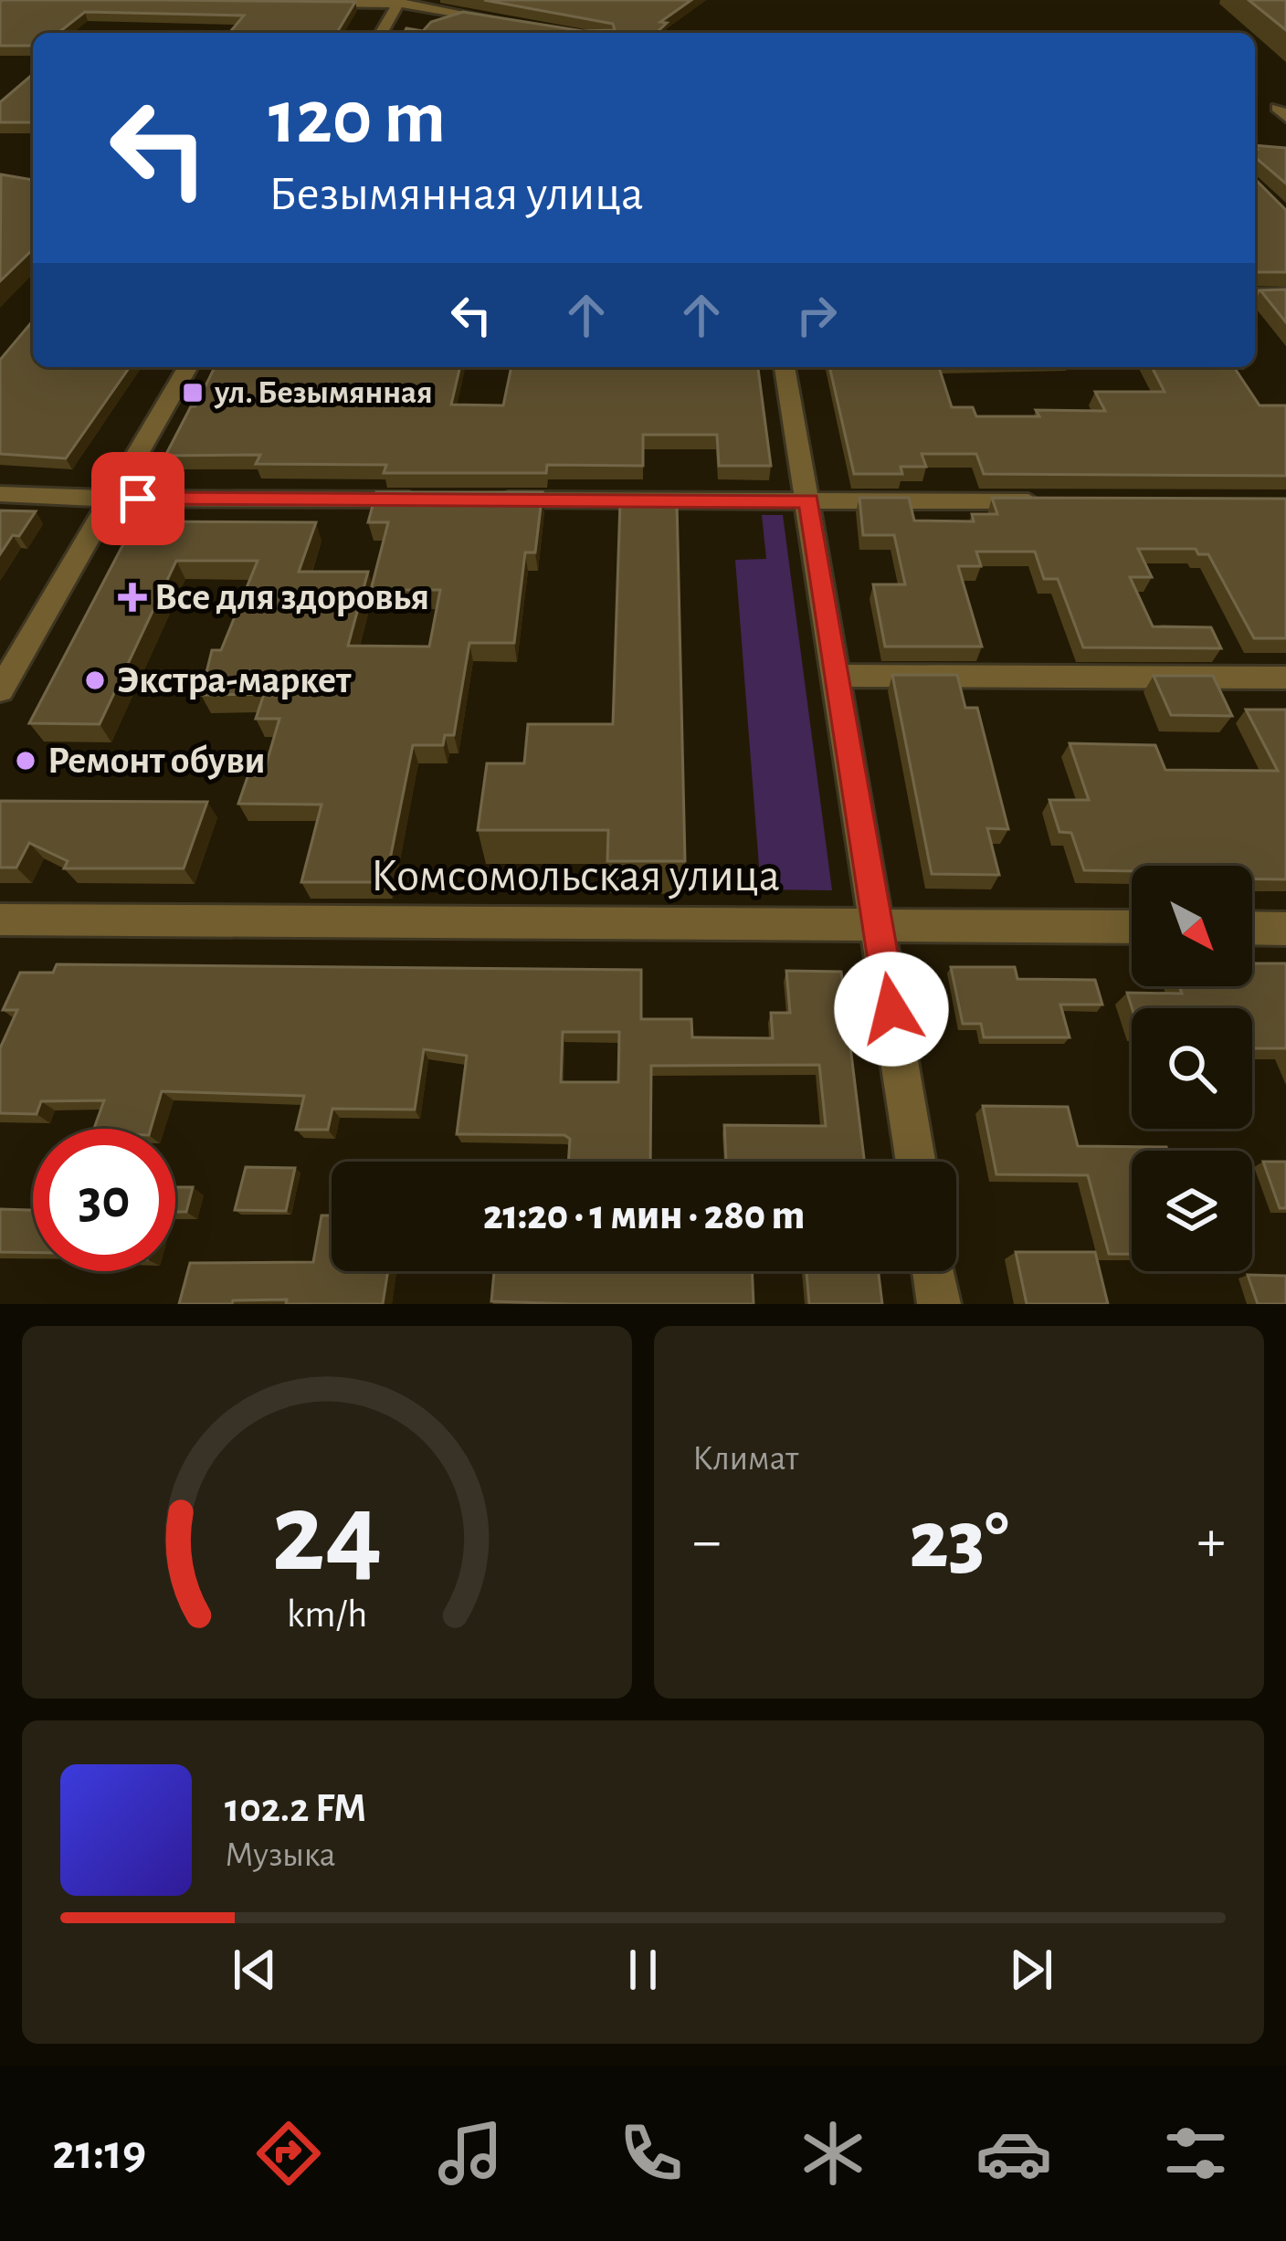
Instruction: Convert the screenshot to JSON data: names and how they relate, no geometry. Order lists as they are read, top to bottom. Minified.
{"streets":{"street":["Комсомольская улица"]},"places":{"transit":["ул. Безымянная"],"health":["Все для здоровья"],"other":["Экстра-маркет","Ремонт обуви"]},"north":"bottom right","page":{"turn":["120 m","Безымянная улица"],"limit":"30","trip":"21:20 · 1 мин · 280 m","tile":"Климат","heat":["−","23°","+"],"song":["102.2 FM","Музыка"],"tabs":"21:19","gauge":["24","km/h"]}}
